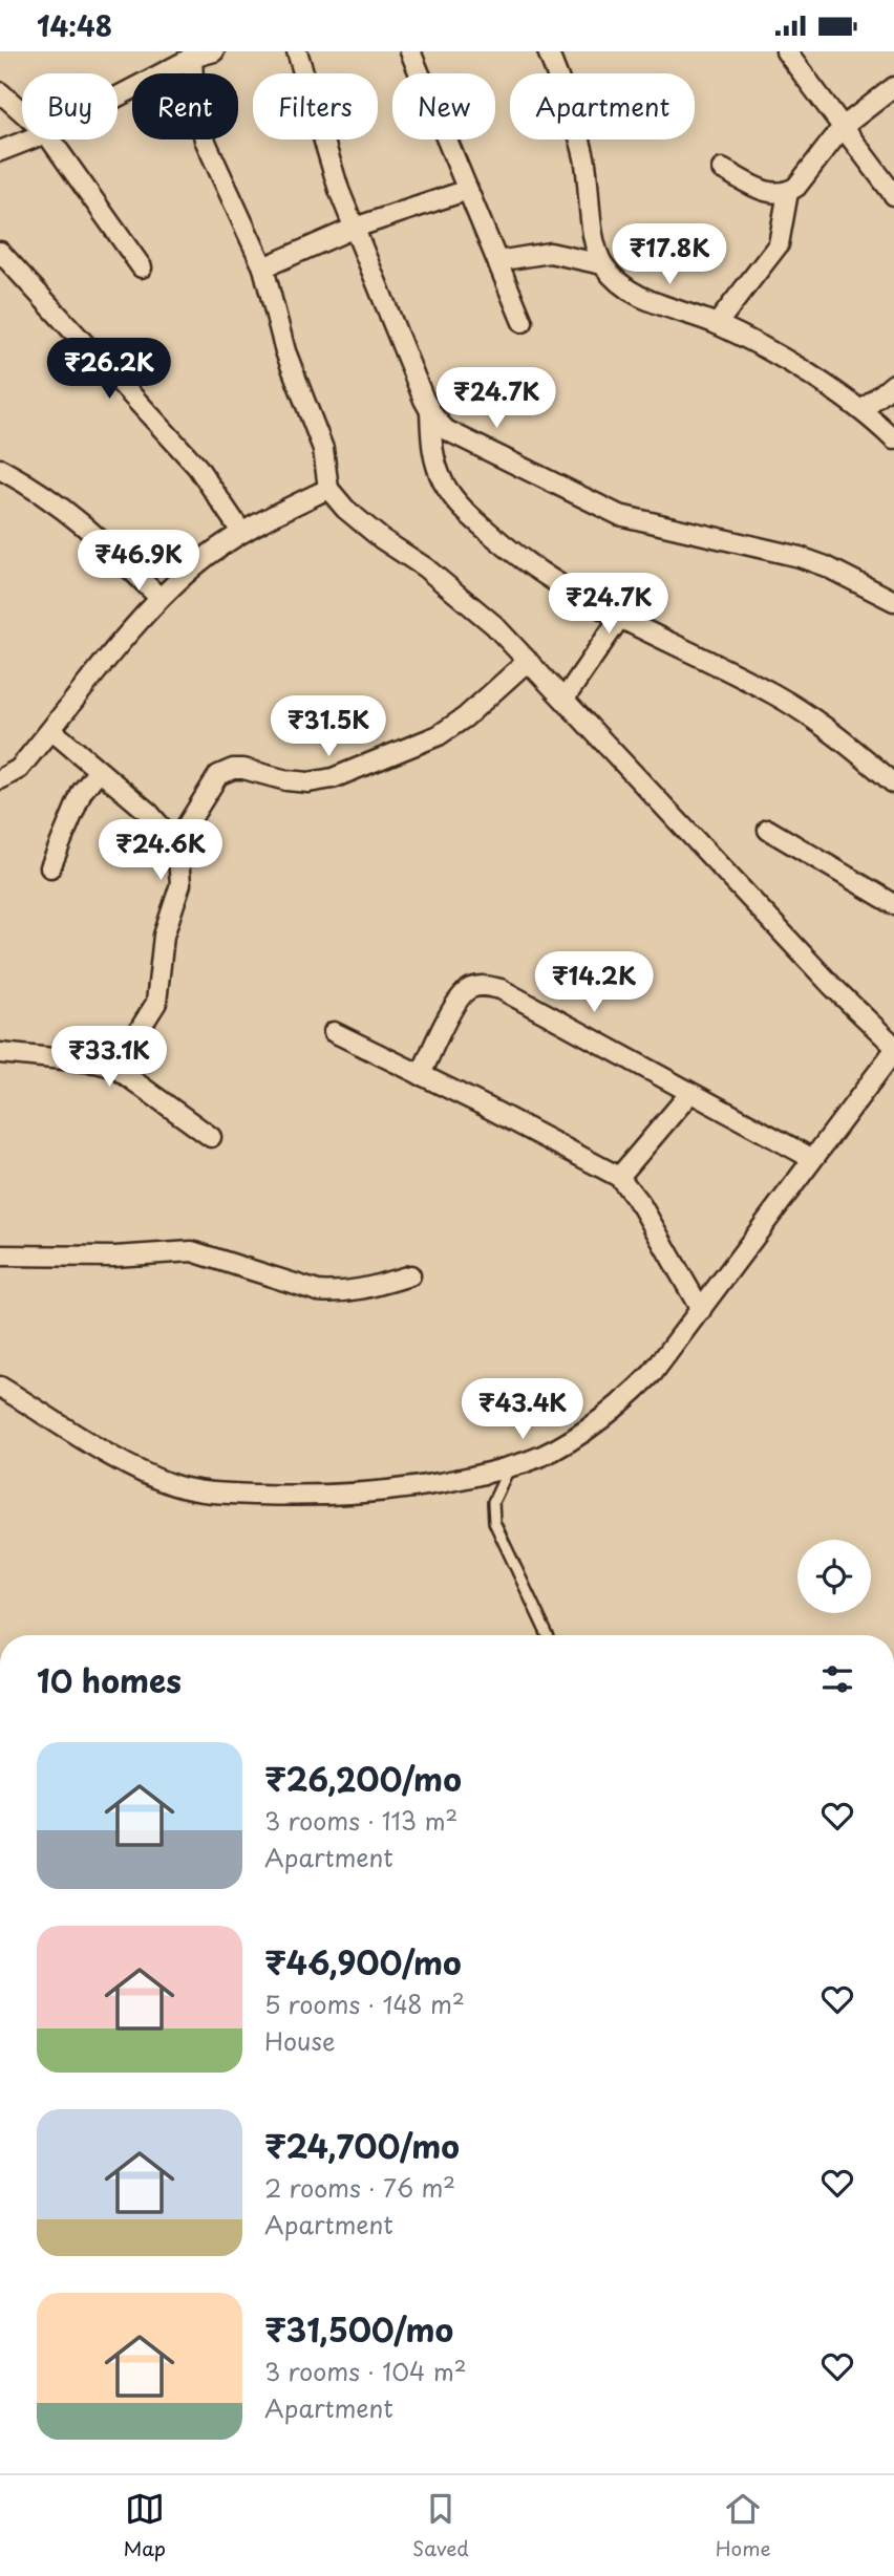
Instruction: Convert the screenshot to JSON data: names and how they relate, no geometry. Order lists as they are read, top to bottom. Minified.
{"page":{"status":"14:48","chip":["Buy","Rent","Filters","New","Apartment"],"price":["₹17.8K","₹26.2K","₹24.7K","₹46.9K","₹24.7K","₹31.5K","₹24.6K","₹14.2K","₹33.1K","₹43.4K"],"heading":"10 homes","list":[{"name":"₹26,200/mo","note":"3 rooms · 113 m² · Apartment"},{"name":"₹46,900/mo","note":"5 rooms · 148 m² · House"},{"name":"₹24,700/mo","note":"2 rooms · 76 m² · Apartment"},{"name":"₹31,500/mo","note":"3 rooms · 104 m² · Apartment"}],"tabs":["Map","Saved","Home"]}}
